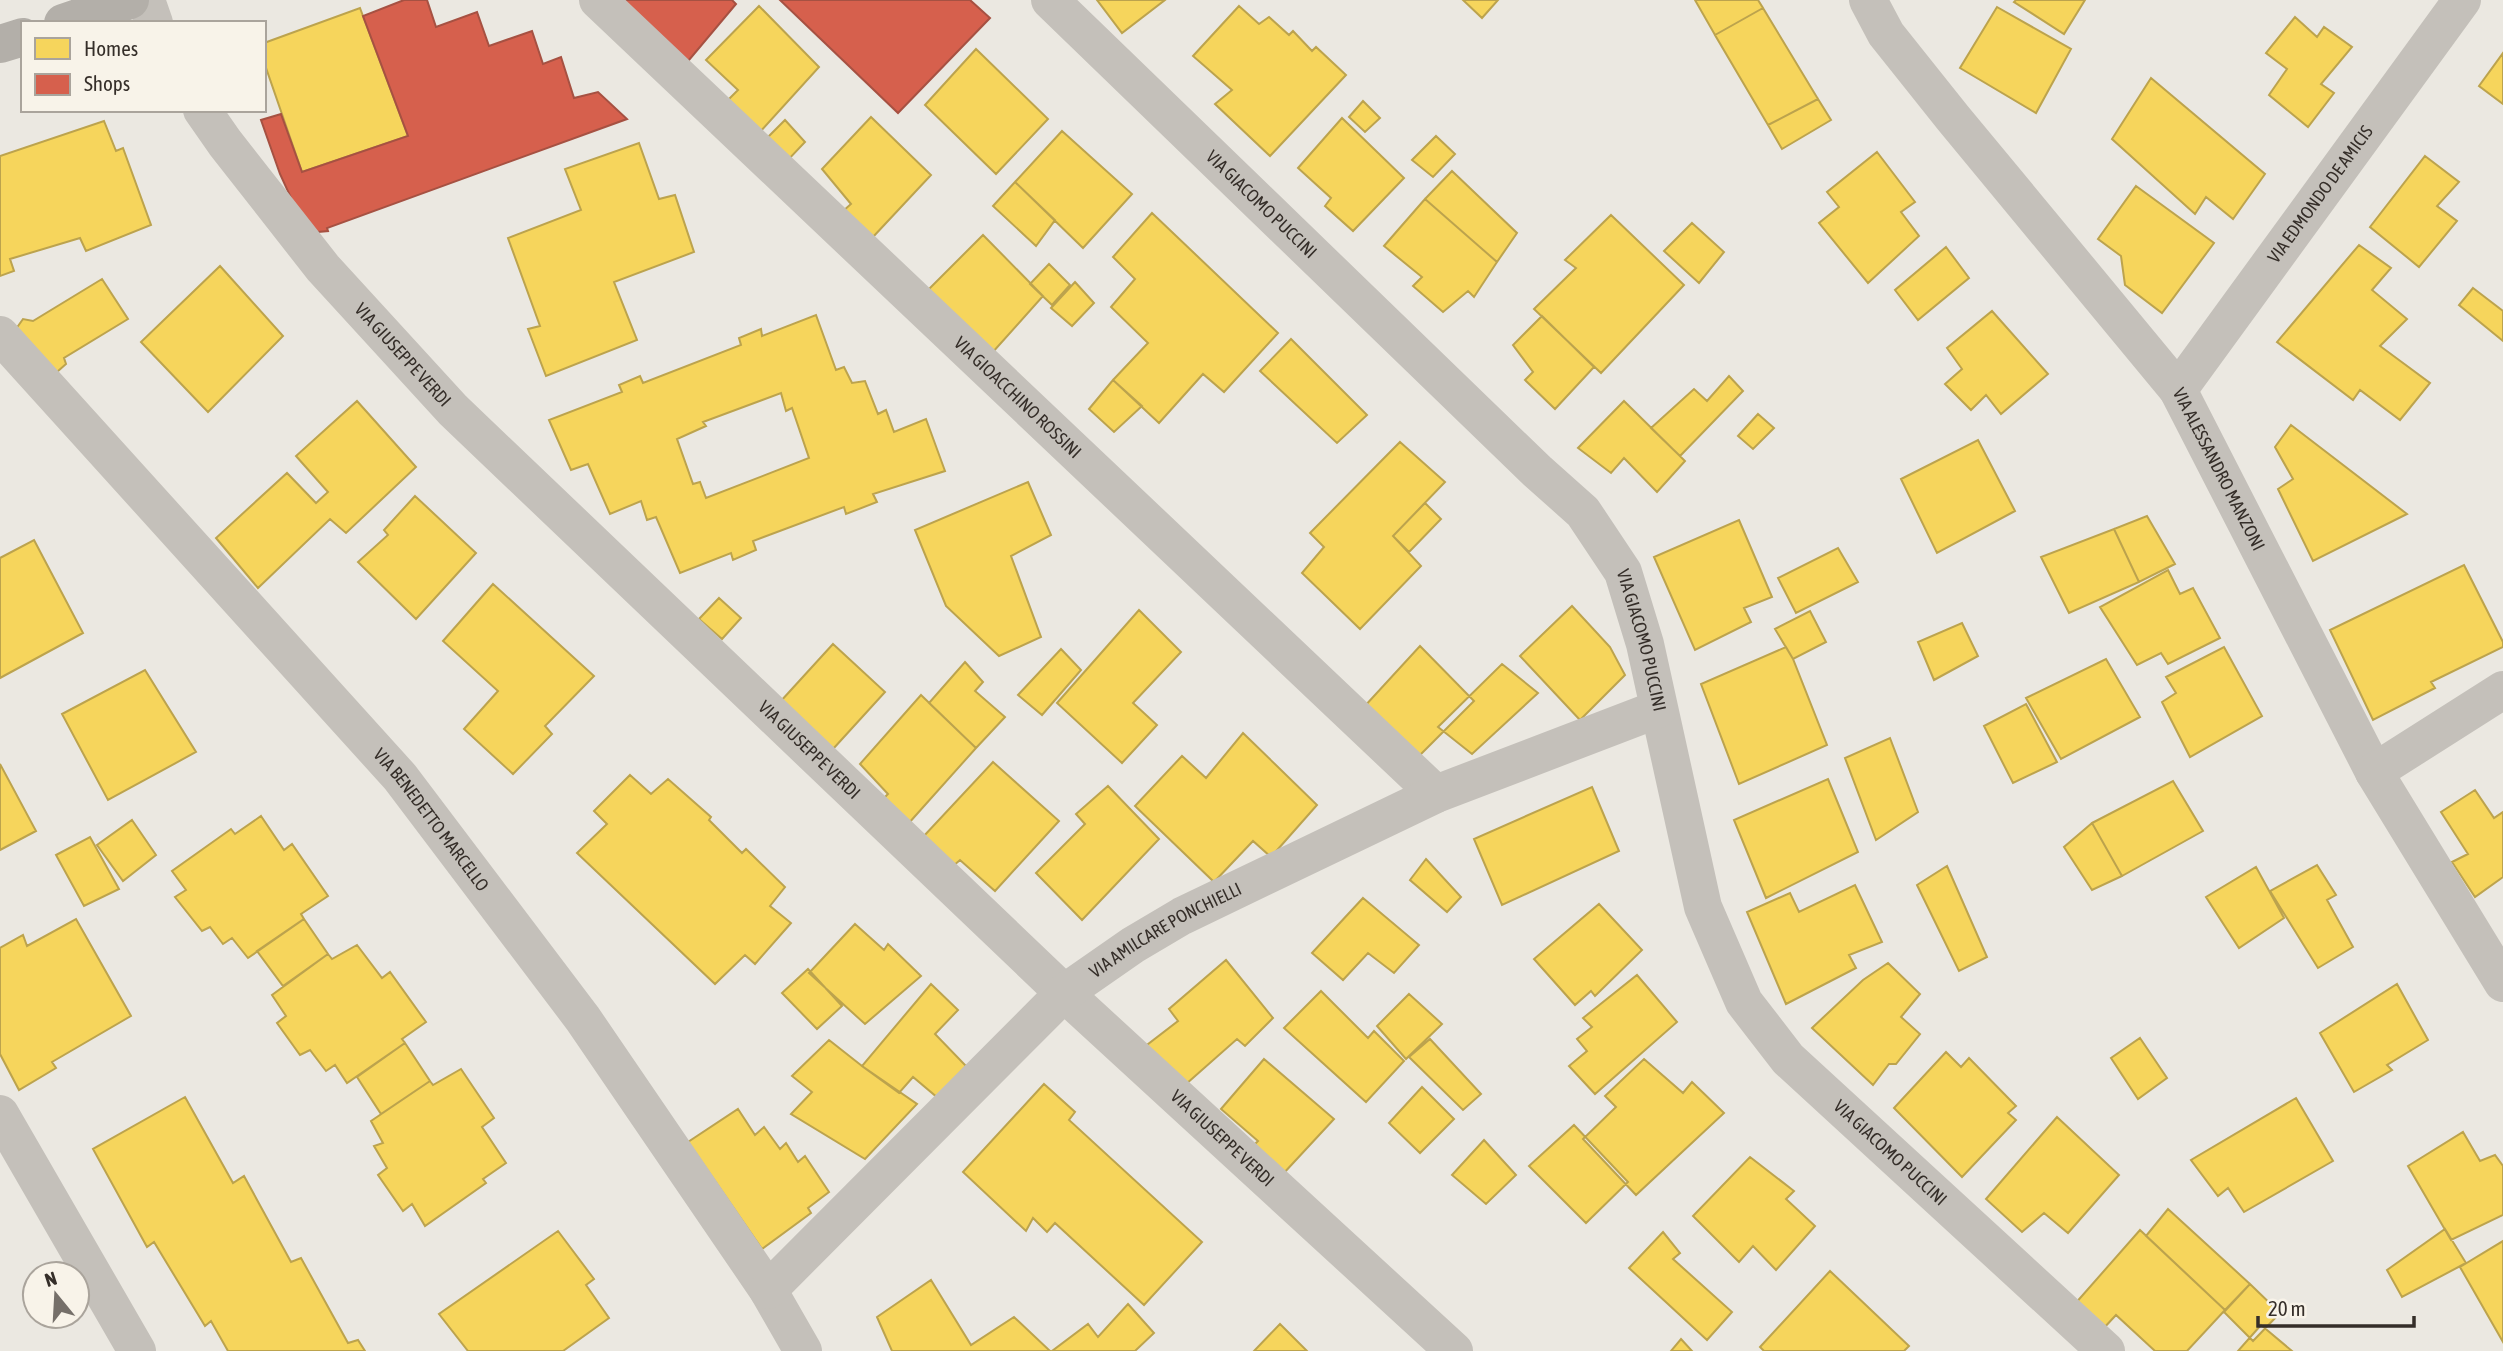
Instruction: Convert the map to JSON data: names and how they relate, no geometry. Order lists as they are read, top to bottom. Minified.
{"streets":{"street":["VIA EDMONDO DE AMICIS","VIA GIACOMO PUCCINI","VIA GIUSEPPE VERDI","VIA GIOACCHINO ROSSINI","VIA ALESSANDRO MANZONI","VIA BENEDETTO MARCELLO","VIA AMILCARE PONCHIELLI"]},"crossings":[["VIA EDMONDO DE AMICIS","VIA ALESSANDRO MANZONI"],["VIA GIACOMO PUCCINI","VIA AMILCARE PONCHIELLI"],["VIA GIUSEPPE VERDI","VIA AMILCARE PONCHIELLI"],["VIA GIOACCHINO ROSSINI","VIA AMILCARE PONCHIELLI"],["VIA BENEDETTO MARCELLO","VIA AMILCARE PONCHIELLI"]],"legend":["Homes","Shops"],"scale_bar":"20 m","north":"top"}
